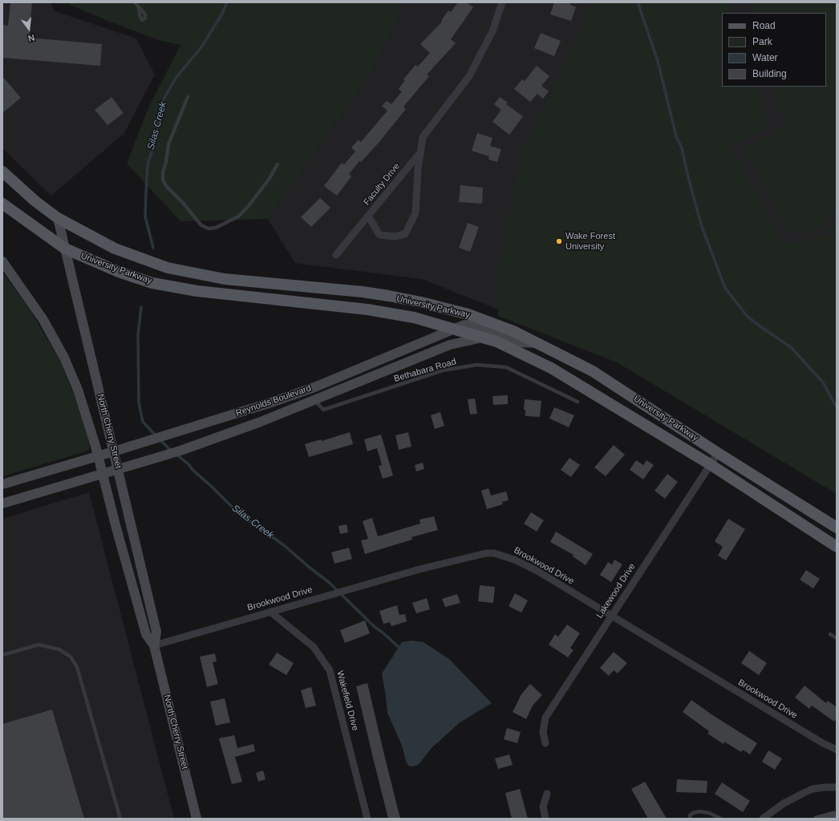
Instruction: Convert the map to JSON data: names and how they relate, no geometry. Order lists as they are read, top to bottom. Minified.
{"streets":{"main road":["University Parkway","Reynolds Boulevard","North Cherry Street"],"street":["Faculty Drive","Brookwood Drive","Lakewood Drive","Wakefield Drive"],"lane":["Bethabara Road"]},"crossings":[["University Parkway","Reynolds Boulevard"],["University Parkway","North Cherry Street"],["University Parkway","Lakewood Drive"],["Bethabara Road","Reynolds Boulevard"],["Reynolds Boulevard","North Cherry Street"],["North Cherry Street","Brookwood Drive"],["Brookwood Drive","Lakewood Drive"],["Brookwood Drive","Wakefield Drive"]],"water":["Silas Creek"],"places":["Wake Forest University"],"legend":["Road","Park","Water","Building"],"north":"bottom"}
